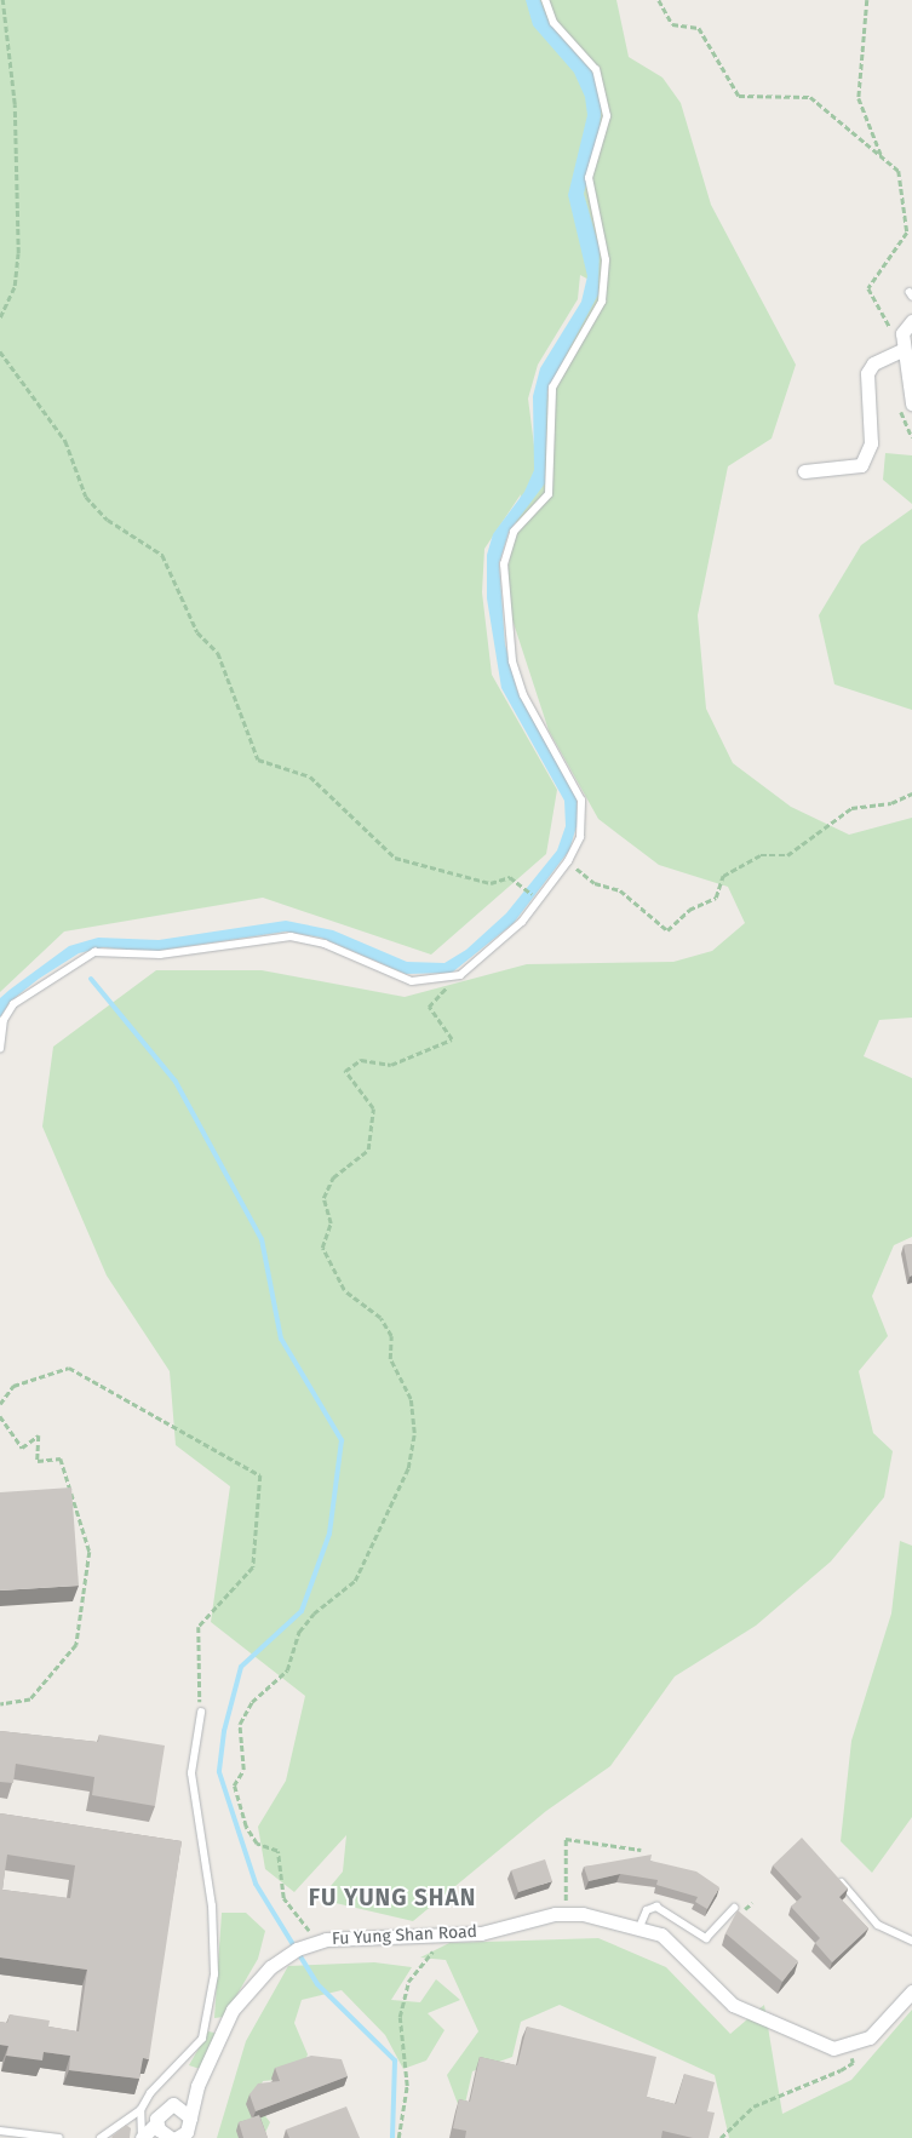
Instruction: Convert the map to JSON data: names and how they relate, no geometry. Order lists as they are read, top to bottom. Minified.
{"streets":{"street":["Fu Yung Shan Road"]},"districts":["FU YUNG SHAN"]}
